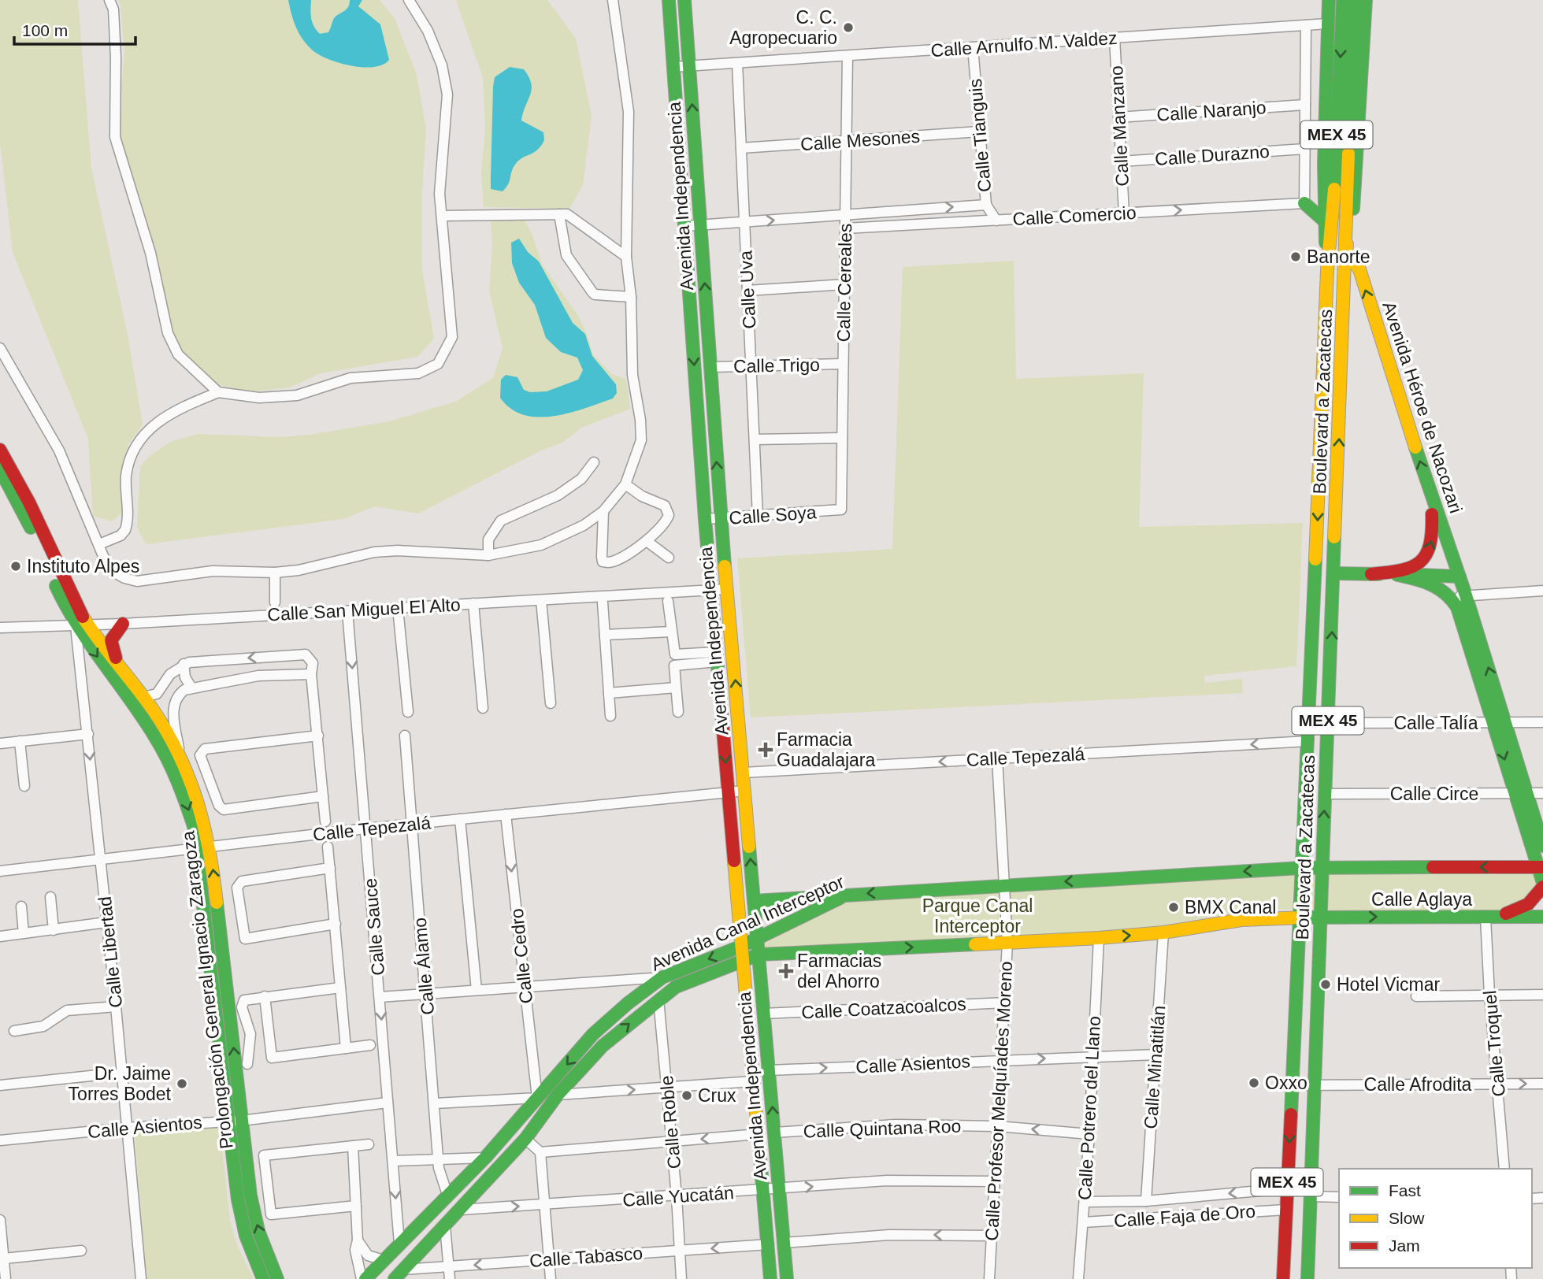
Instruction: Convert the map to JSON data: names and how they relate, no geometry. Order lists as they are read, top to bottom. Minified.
{"streets":{"main road":["MEX 45","Avenida Independencia","Boulevard a Zacatecas","Avenida Héroe de Nacozari","Calle Aglaya","Avenida Canal Interceptor","Prolongación General Ignacio Zaragoza"],"street":["Calle Arnulfo M. Valdez","Calle Naranjo","Calle Manzano","Calle Tianguis","Calle Mesones","Calle Durazno","Calle Comercio","Calle Cereales","Calle Uva","Calle Trigo","Calle Soya","Calle San Miguel El Alto","Calle Talía","Calle Tepezalá","Calle Circe","Calle Sauce","Calle Libertad","Calle Cedro","Calle Álamo","Calle Coatzacoalcos","Calle Troquel","Calle Asientos","Calle Minatitlán","Calle Afrodita","Calle Profesor Melquíades Moreno","Calle Potrero del Llano","Calle Roble","Calle Quintana Roo","Calle Yucatán","Calle Faja de Oro","Calle Tabasco"]},"crossings":[["Calle Arnulfo M. Valdez","Calle Manzano"],["Calle Arnulfo M. Valdez","Calle Tianguis"],["Calle Arnulfo M. Valdez","Avenida Independencia"],["Calle Arnulfo M. Valdez","Calle Cereales"],["Calle Arnulfo M. Valdez","Calle Uva"],["Calle Arnulfo M. Valdez","Boulevard a Zacatecas"],["Calle Naranjo","Calle Manzano"],["Calle Manzano","Calle Durazno"],["Calle Manzano","Calle Comercio"],["Calle Tianguis","Calle Mesones"],["Calle Tianguis","Calle Comercio"],["Calle Mesones","Calle Cereales"],["Calle Mesones","Calle Uva"],["Avenida Independencia","Calle Comercio"],["Avenida Independencia","Calle Trigo"],["Avenida Independencia","Calle Soya"],["Avenida Independencia","Calle San Miguel El Alto"],["Avenida Independencia","Calle Tepezalá"],["Avenida Independencia","Avenida Canal Interceptor"],["Avenida Independencia","Calle Coatzacoalcos"],["Avenida Independencia","Calle Asientos"],["Avenida Independencia","Calle Quintana Roo"],["Avenida Independencia","Calle Yucatán"],["Avenida Independencia","Calle Tabasco"],["Calle Comercio","Calle Cereales"],["Calle Comercio","Calle Uva"],["Calle Cereales","Calle Trigo"],["Calle Cereales","Calle Soya"],["Calle Uva","Calle Trigo"],["Calle Uva","Calle Soya"],["Boulevard a Zacatecas","Avenida Héroe de Nacozari"],["Boulevard a Zacatecas","Calle Talía"],["Boulevard a Zacatecas","Calle Tepezalá"],["Boulevard a Zacatecas","Calle Circe"],["Boulevard a Zacatecas","Calle Aglaya"],["Boulevard a Zacatecas","Avenida Canal Interceptor"],["Boulevard a Zacatecas","Calle Afrodita"],["Boulevard a Zacatecas","Calle Faja de Oro"],["Avenida Héroe de Nacozari","Calle Talía"],["Avenida Héroe de Nacozari","Calle Circe"],["Avenida Héroe de Nacozari","Calle Aglaya"],["Calle San Miguel El Alto","Calle Sauce"],["Calle San Miguel El Alto","Calle Libertad"],["Calle San Miguel El Alto","Prolongación General Ignacio Zaragoza"],["Calle Tepezalá","Calle Sauce"],["Calle Tepezalá","Calle Libertad"],["Calle Tepezalá","Calle Cedro"],["Calle Tepezalá","Calle Álamo"],["Calle Tepezalá","Prolongación General Ignacio Zaragoza"],["Calle Tepezalá","Calle Profesor Melquíades Moreno"],["Calle Aglaya","Avenida Canal Interceptor"],["Calle Aglaya","Calle Troquel"],["Avenida Canal Interceptor","Calle Sauce"],["Avenida Canal Interceptor","Calle Cedro"],["Avenida Canal Interceptor","Calle Álamo"],["Avenida Canal Interceptor","Calle Minatitlán"],["Avenida Canal Interceptor","Calle Profesor Melquíades Moreno"],["Avenida Canal Interceptor","Calle Potrero del Llano"],["Avenida Canal Interceptor","Calle Roble"],["Avenida Canal Interceptor","Calle Yucatán"],["Avenida Canal Interceptor","Calle Tabasco"],["Calle Sauce","Calle Asientos"],["Calle Libertad","Prolongación General Ignacio Zaragoza"],["Calle Libertad","Calle Asientos"],["Prolongación General Ignacio Zaragoza","Calle Asientos"],["Calle Coatzacoalcos","Calle Profesor Melquíades Moreno"],["Calle Troquel","Calle Afrodita"],["Calle Asientos","Calle Minatitlán"],["Calle Asientos","Calle Profesor Melquíades Moreno"],["Calle Asientos","Calle Potrero del Llano"],["Calle Minatitlán","Calle Faja de Oro"],["Calle Profesor Melquíades Moreno","Calle Quintana Roo"],["Calle Profesor Melquíades Moreno","Calle Yucatán"],["Calle Potrero del Llano","Calle Quintana Roo"],["Calle Potrero del Llano","Calle Faja de Oro"],["Calle Roble","Calle Yucatán"],["Calle Roble","Calle Tabasco"]],"one_way":["Calle Tepezalá","Calle Asientos","Calle Tabasco"],"parks":["Parque Canal Interceptor"],"places":{"other":["C. C. Agropecuario","Banorte","Instituto Alpes","BMX Canal","Hotel Vicmar","Oxxo","Dr. Jaime Torres Bodet","Crux"],"health":["Farmacia Guadalajara","Farmacias del Ahorro"]},"legend":["Fast","Slow","Jam"],"scale_bar":"100 m"}
